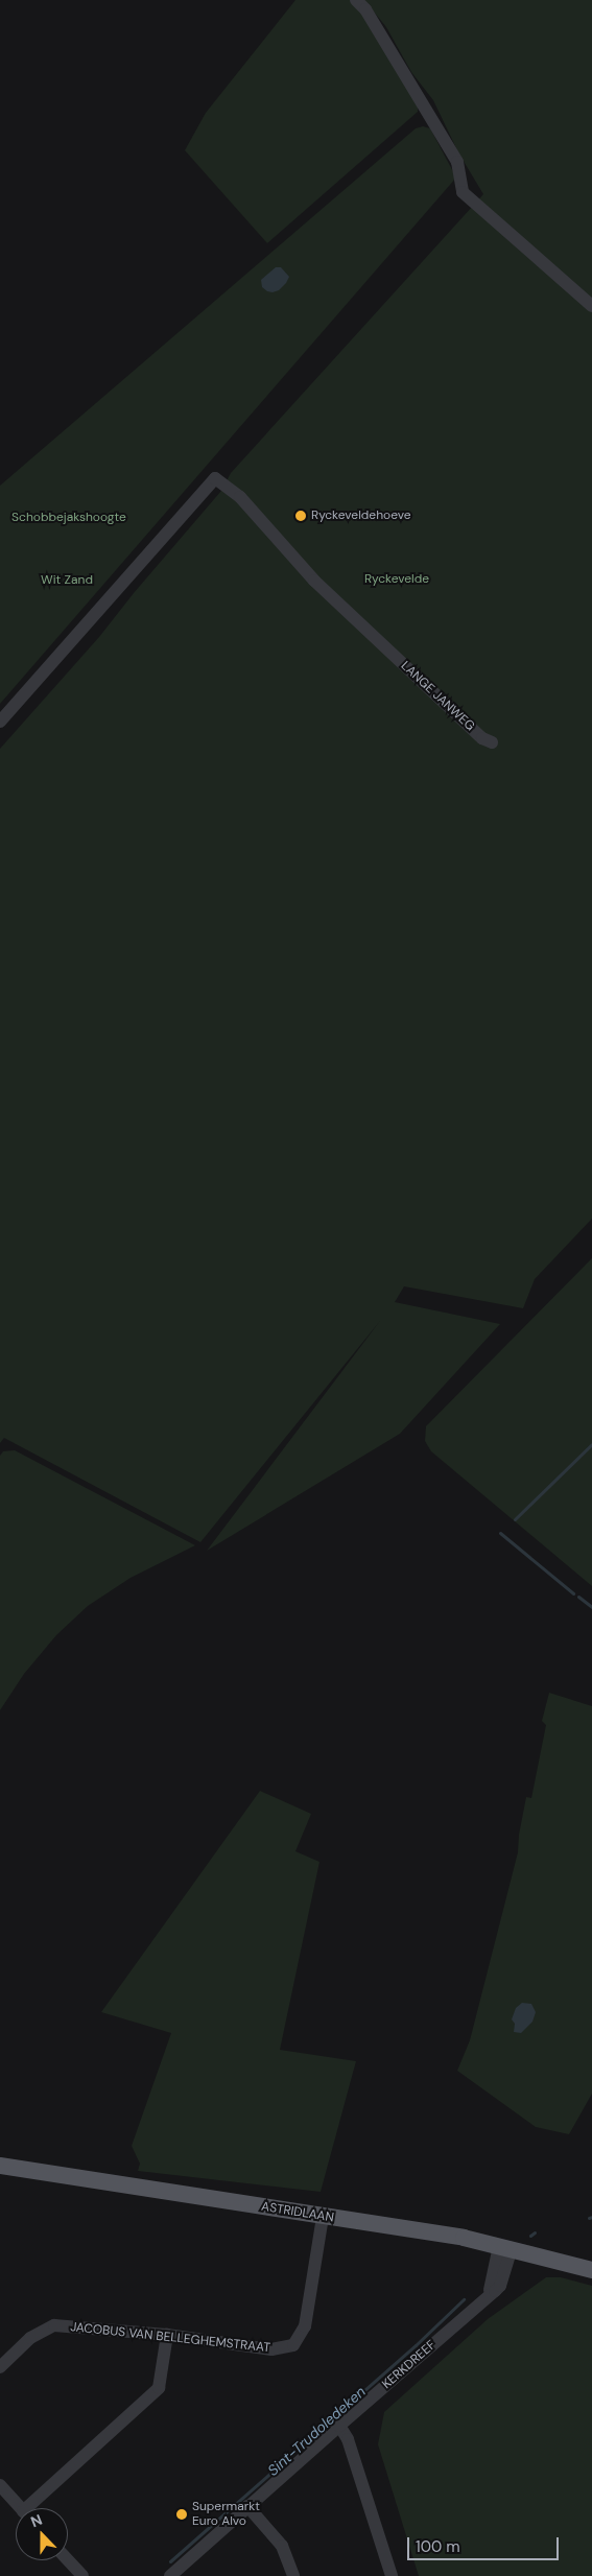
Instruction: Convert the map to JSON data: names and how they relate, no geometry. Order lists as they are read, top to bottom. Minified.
{"streets":{"main road":["ASTRIDLAAN"],"street":["LANGE JANWEG","JACOBUS VAN BELLEGHEMSTRAAT","KERKDREEF"]},"crossings":[["ASTRIDLAAN","JACOBUS VAN BELLEGHEMSTRAAT"],["ASTRIDLAAN","KERKDREEF"]],"water":["Sint-Trudoledeken"],"parks":["Schobbejakshoogte","Ryckevelde","Wit Zand"],"places":["Ryckeveldehoeve","Supermarkt Euro Alvo"],"scale_bar":"100 m","north":"top"}
